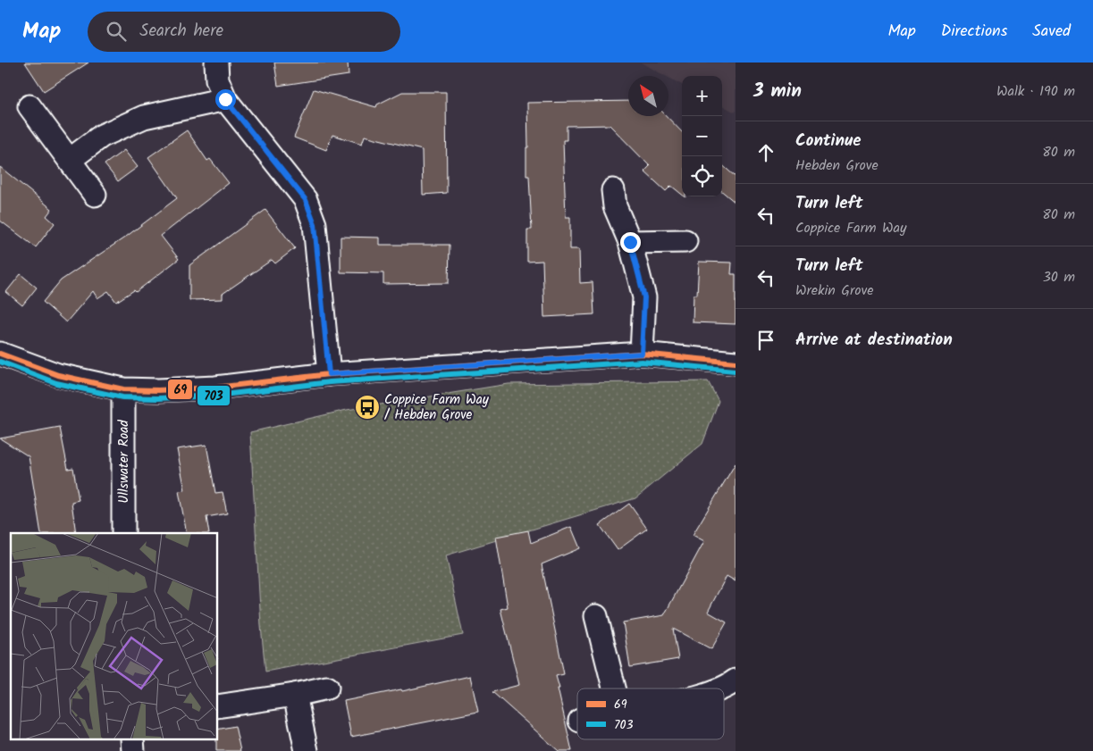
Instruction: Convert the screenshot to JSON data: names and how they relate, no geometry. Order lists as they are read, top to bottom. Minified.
{"streets":{"street":["Ullswater Road"]},"places":{"bus stop":["Coppice Farm Way / Hebden Grove"]},"lines":["transit line 69","transit line 703"],"legend":["69","703"],"north":"top left","page":{"header":"Map","search":"Search here","nav":["Map","Directions","Saved"],"heading":["3 min","Walk · 190 m"],"map_buttons":["+","−"],"list":[["Continue","Hebden Grove","80 m"],["Turn left","Coppice Farm Way","80 m"],["Turn left","Wrekin Grove","30 m"],"Arrive at destination"]}}
